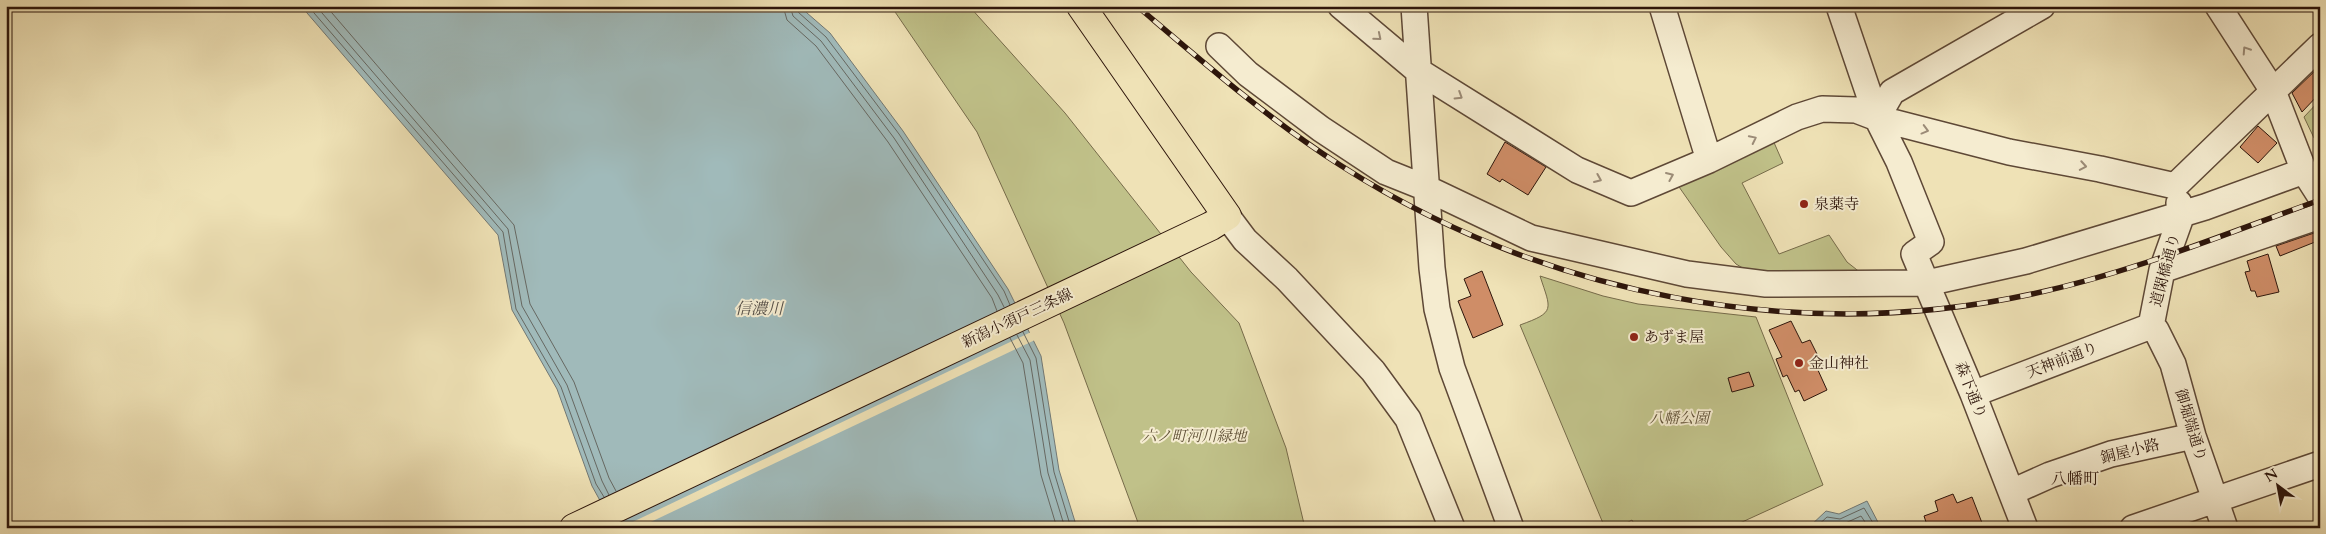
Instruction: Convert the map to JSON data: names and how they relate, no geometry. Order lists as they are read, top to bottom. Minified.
{"streets":{"main road":["新潟小須戸三条線"],"street":["道閑橋通り","天神前通り","森下通り","御堀端通り","銅屋小路"]},"crossings":[["道閑橋通り","天神前通り"],["道閑橋通り","御堀端通り"],["天神前通り","森下通り"],["天神前通り","御堀端通り"],["森下通り","銅屋小路"],["御堀端通り","銅屋小路"]],"districts":["八幡町"],"water":["信濃川"],"parks":["八幡公園","六ノ町河川緑地"],"places":["泉薬寺","あずま屋","金山神社"],"north":"top left"}
